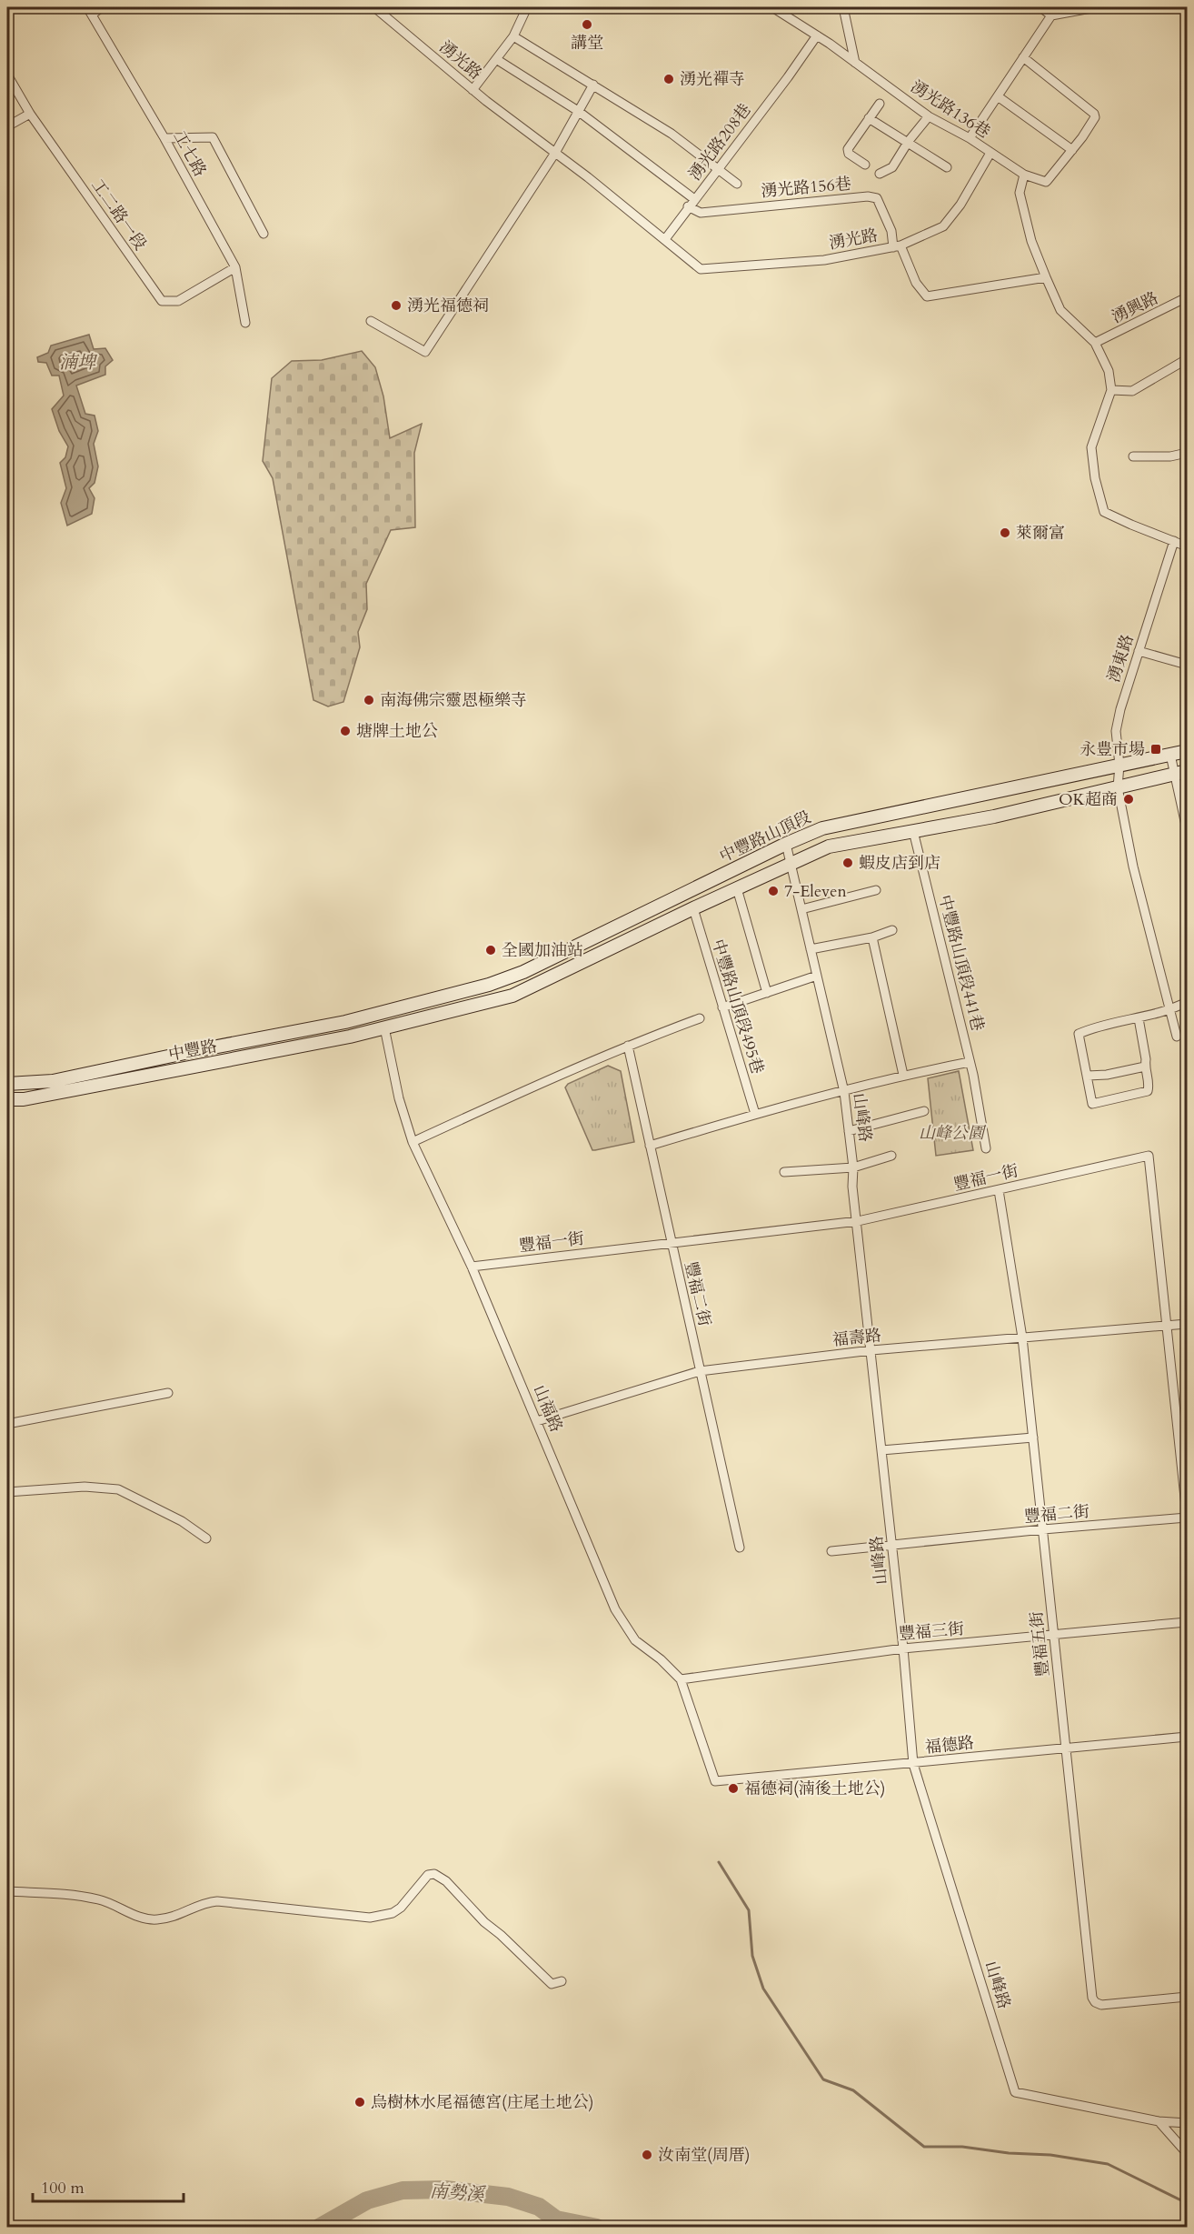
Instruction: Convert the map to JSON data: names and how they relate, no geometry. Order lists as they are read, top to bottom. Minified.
{"streets":{"main road":["中豐路山頂段","中豐路"],"street":["湧光路","湧光路136巷","湧光路208巷","工七路","湧光路156巷","工二路一段","湧興路","湧東路","中豐路山頂段441巷","中豐路山頂段495巷","山峰路","豐福一街","豐福二街","福壽路","山福路","豐福三街","豐福五街","福德路"]},"crossings":[["湧光路","湧光路208巷"],["湧光路","湧光路156巷"],["湧光路136巷","湧光路208巷"],["湧光路208巷","湧光路156巷"],["工七路","工二路一段"],["湧東路","中豐路山頂段"],["中豐路山頂段","中豐路"],["中豐路山頂段","山峰路"],["中豐路","山福路"],["山峰路","豐福一街"],["山峰路","豐福二街"],["山峰路","福壽路"],["山峰路","豐福三街"],["山峰路","福德路"],["豐福一街","豐福二街"],["豐福一街","福壽路"],["豐福一街","山福路"],["豐福一街","豐福五街"],["豐福二街","福壽路"],["豐福二街","豐福五街"],["福壽路","山福路"],["福壽路","豐福五街"],["山福路","豐福三街"],["山福路","福德路"],["豐福三街","豐福五街"],["豐福五街","福德路"]],"water":["湳埤","南勢溪"],"parks":["山峰公園"],"places":{"other":["講堂","湧光禪寺","湧光福德祠","萊爾富","南海佛宗靈恩極樂寺","塘牌土地公","OK超商","蝦皮店到店","7-Eleven","全國加油站","福德祠(湳後土地公)","烏樹林水尾福德宮(庄尾土地公)","汝南堂(周厝)"],"transit":["永豊市場"]},"scale_bar":"100 m"}
